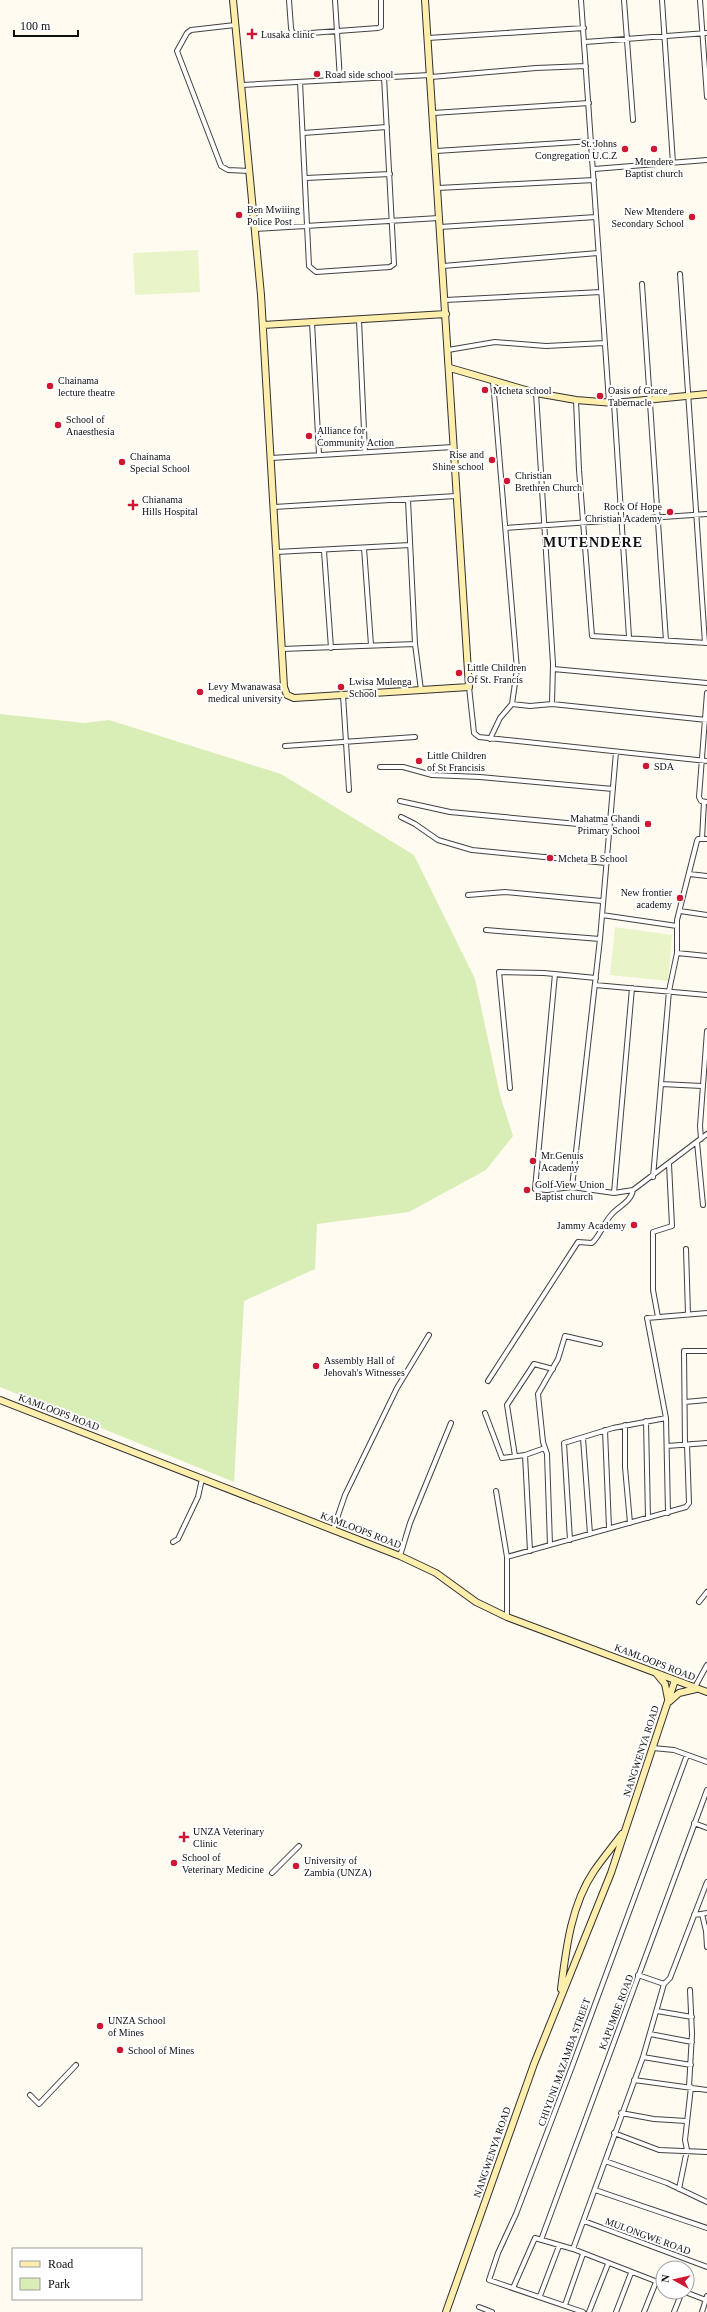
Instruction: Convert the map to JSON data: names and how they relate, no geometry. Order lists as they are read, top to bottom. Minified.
{"streets":{"main road":["KAMLOOPS ROAD","NANGWENYA ROAD"],"street":["KAPUMBE ROAD","CHIYUNI MAZAMBA STREET","MULONGWE ROAD"]},"crossings":[["KAMLOOPS ROAD","NANGWENYA ROAD"]],"districts":["MUTENDERE"],"places":{"health":["Lusaka clinic","Chianama Hills Hospital","UNZA Veterinary Clinic"],"other":["Road side school","St. Johns Congregation U.C.Z","Mtendere Baptist church","Ben Mwiiing Police Post","New Mtendere Secondary School","Chainama lecture theatre","Mcheta school","Oasis of Grace Tabernacle","School of Anaesthesia","Alliance for Community Action","Rise and Shine school","Chainama Special School","Christian Brethren Church","Rock Of Hope Christian Academy","Little Children Of St. Francis","Lwisa Mulenga School","Levy Mwanawasa medical university","Little Children of St Francisis","SDA","Mahatma Ghandi Primary School","Mcheta B School","New frontier academy","Mr.Genuis Academy","Golf View Union Baptist church","Jammy Academy","Assembly Hall of Jehovah's Witnesses","School of Veterinary Medicine","University of Zambia (UNZA)","UNZA School of Mines","School of Mines"]},"legend":["Road","Park"],"scale_bar":"100 m","north":"left"}
